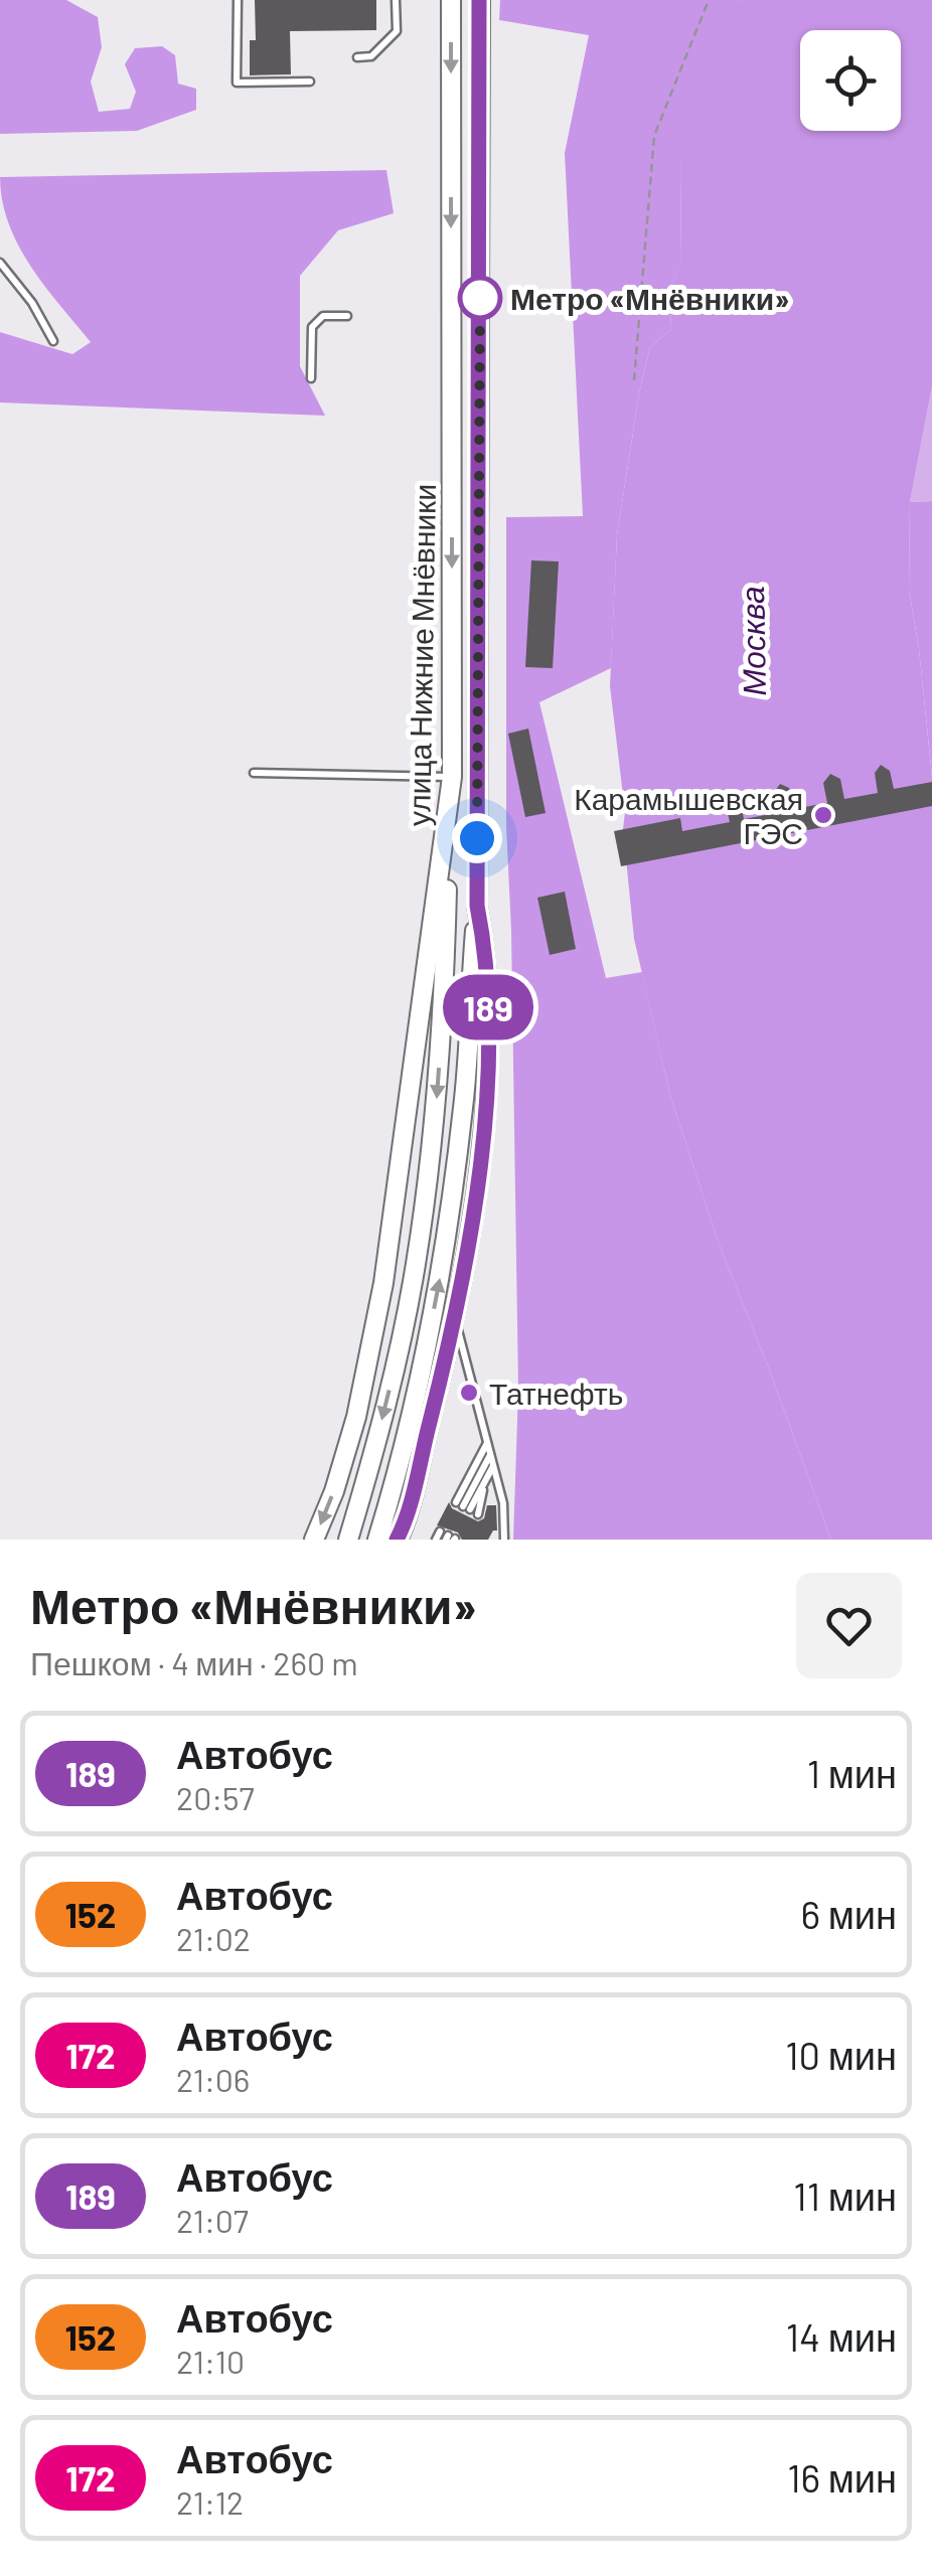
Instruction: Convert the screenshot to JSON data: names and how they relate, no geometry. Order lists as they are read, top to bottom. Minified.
{"streets":{"main road":["улица Нижние Мнёвники"]},"water":["Москва"],"places":["Метро «Мнёвники»","Карамышевская ГЭС","Татнефть"],"lines":["bus line 189"],"page":{"on_map":"189","heading":["Метро «Мнёвники»","Пешком · 4 мин · 260 m"],"list":[{"mark":"189","name":"Автобус","note":"20:57","value":"1 мин"},{"mark":"152","name":"Автобус","note":"21:02","value":"6 мин"},{"mark":"172","name":"Автобус","note":"21:06","value":"10 мин"},{"mark":"189","name":"Автобус","note":"21:07","value":"11 мин"},{"mark":"152","name":"Автобус","note":"21:10","value":"14 мин"},{"mark":"172","name":"Автобус","note":"21:12","value":"16 мин"}]}}
